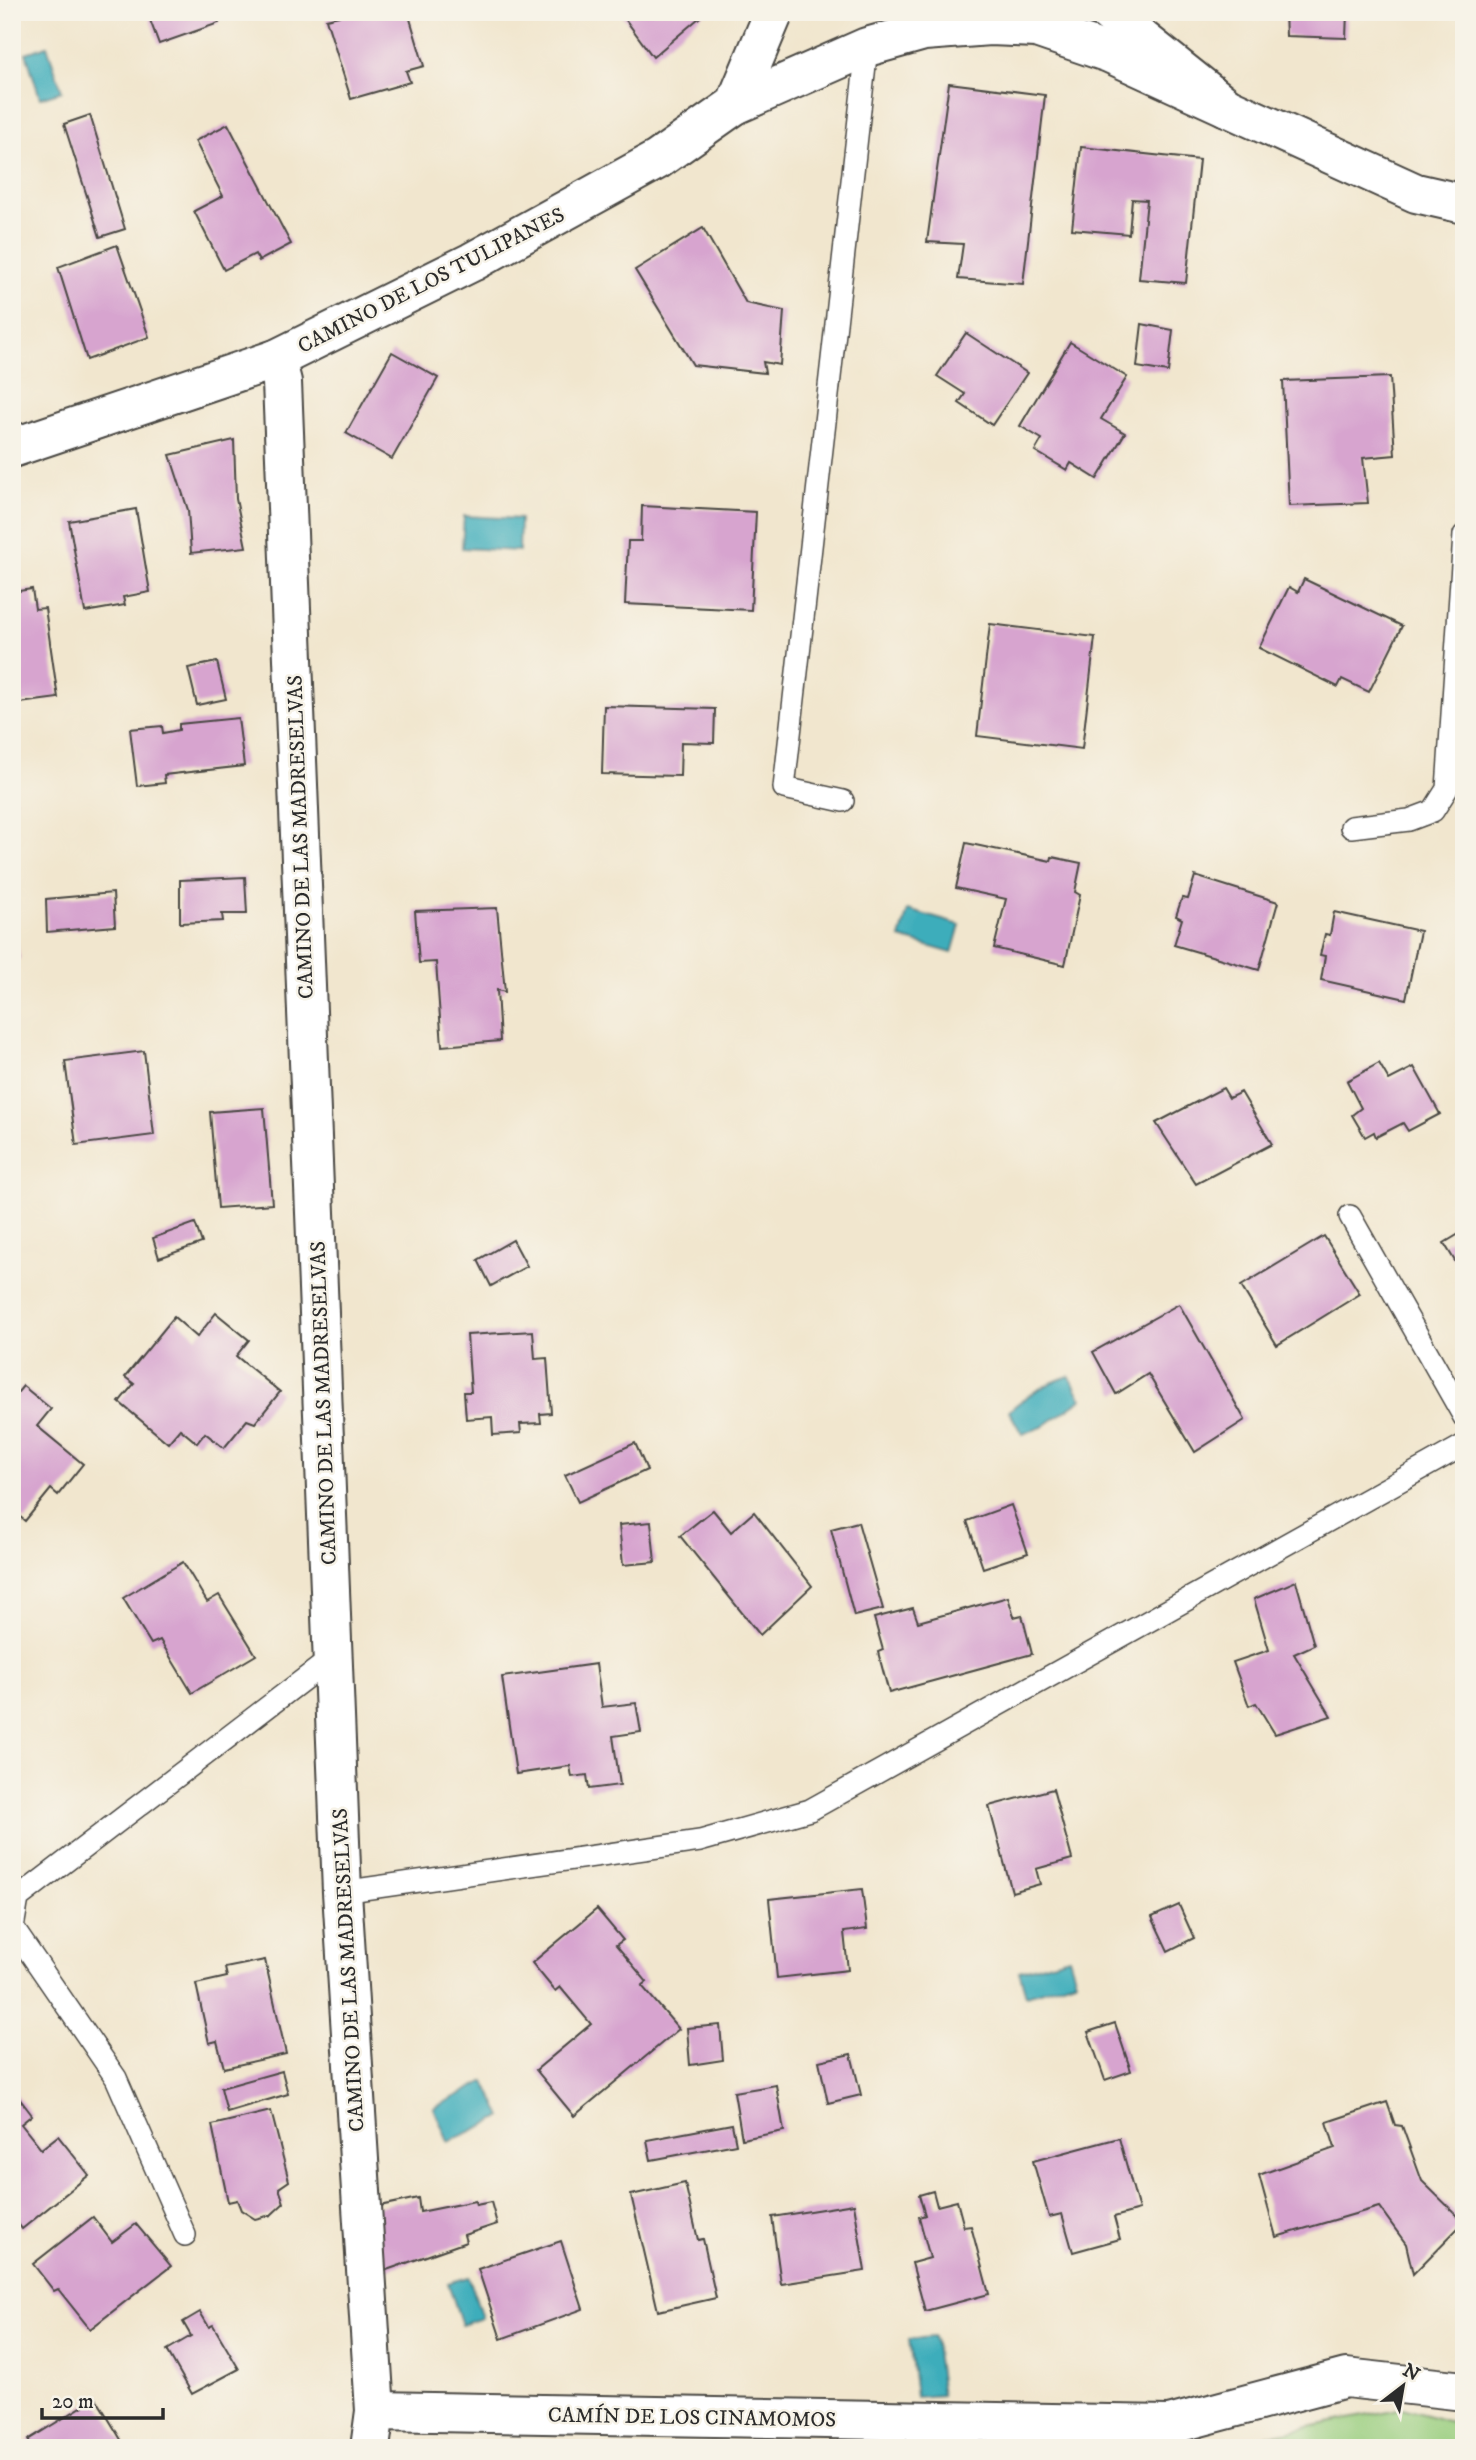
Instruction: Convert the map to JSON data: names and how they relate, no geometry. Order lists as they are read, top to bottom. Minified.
{"streets":{"street":["CAMINO DE LOS TULIPANES","CAMINO DE LAS MADRESELVAS","CAMÍN DE LOS CINAMOMOS"]},"crossings":[["CAMINO DE LOS TULIPANES","CAMINO DE LAS MADRESELVAS"],["CAMINO DE LAS MADRESELVAS","CAMÍN DE LOS CINAMOMOS"]],"scale_bar":"20 m","north":"top right"}
